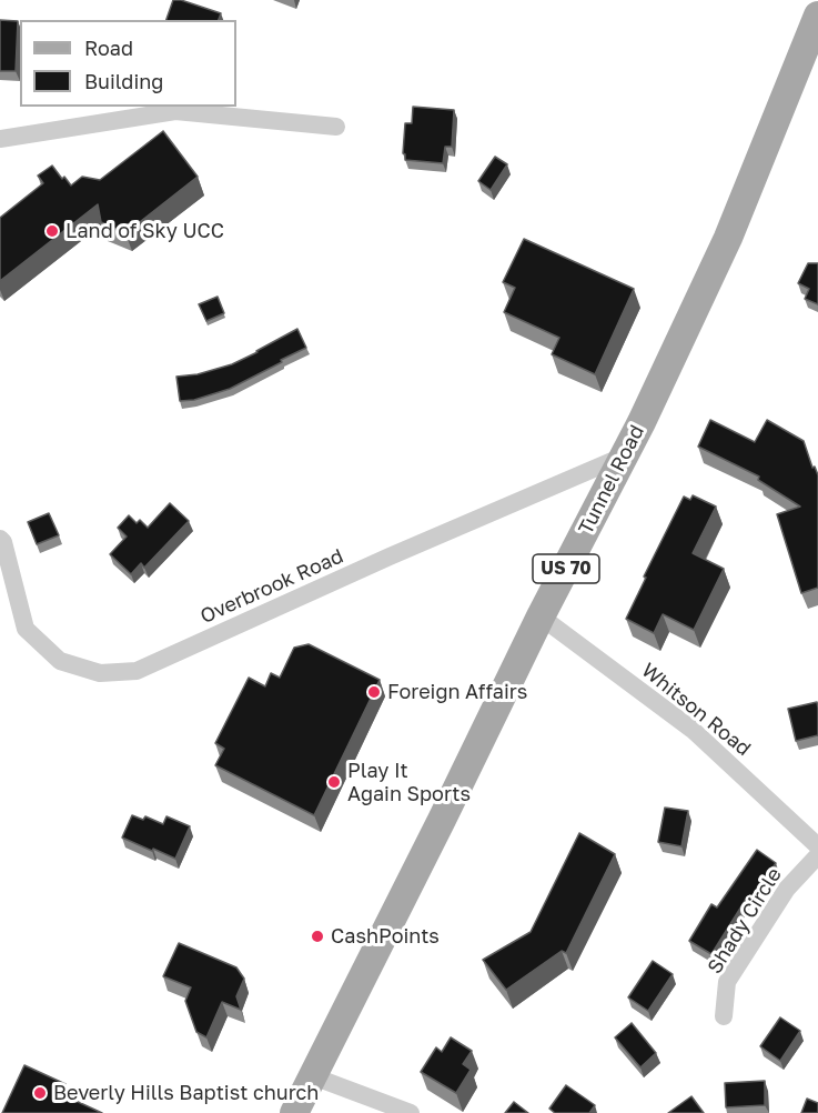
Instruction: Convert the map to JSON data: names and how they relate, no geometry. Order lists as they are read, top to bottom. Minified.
{"streets":{"main road":["Tunnel Road","US 70"],"street":["Overbrook Road","Whitson Road","Shady Circle"]},"crossings":[["Tunnel Road","Overbrook Road"],["Tunnel Road","Whitson Road"]],"places":["Land of Sky UCC","Foreign Affairs","Play It Again Sports","CashPoints","Beverly Hills Baptist church"],"legend":["Road","Building"]}
